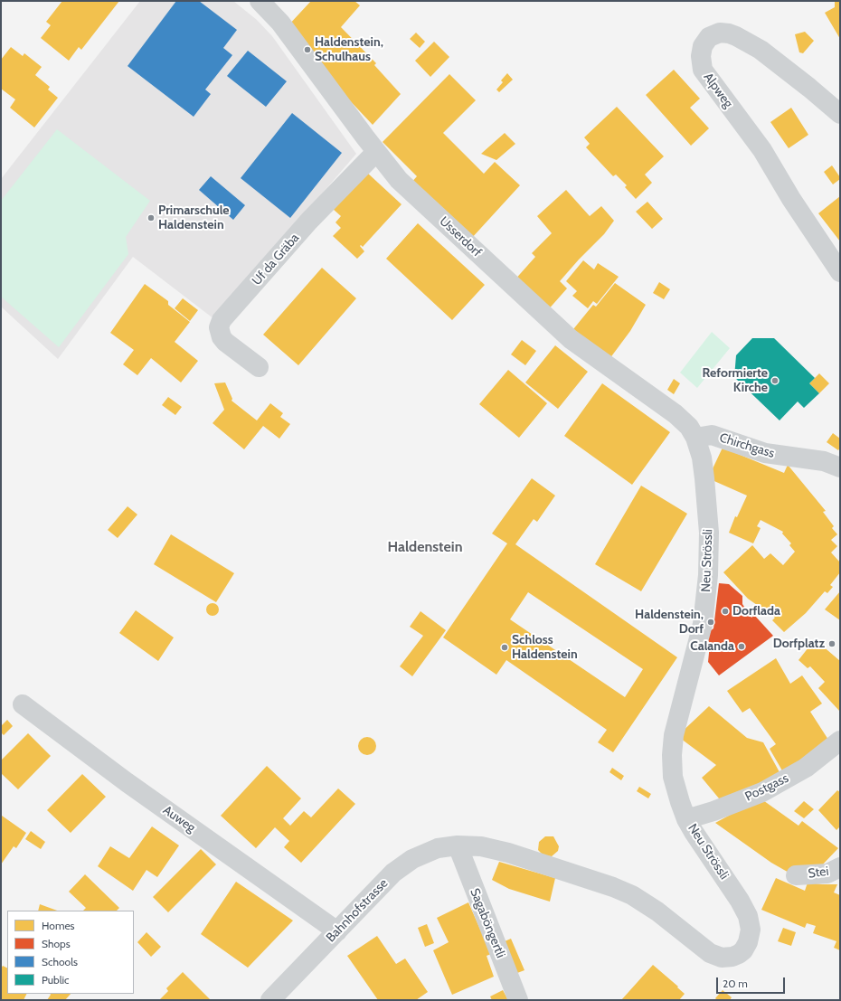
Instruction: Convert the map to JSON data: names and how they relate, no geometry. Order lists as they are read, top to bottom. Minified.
{"streets":{"street":["Alpweg","Usserdorf","Uf da Gräba","Chirchgass","Neu Strössli","Postgass","Auweg","Stei","Bahnhofstrasse","Sagaböngertli"]},"crossings":[["Usserdorf","Uf da Gräba"],["Usserdorf","Chirchgass"],["Usserdorf","Neu Strössli"],["Chirchgass","Neu Strössli"],["Neu Strössli","Postgass"],["Neu Strössli","Bahnhofstrasse"],["Neu Strössli","Sagaböngertli"],["Auweg","Bahnhofstrasse"],["Bahnhofstrasse","Sagaböngertli"]],"districts":["Haldenstein"],"places":["Haldenstein, Schulhaus","Primarschule Haldenstein","Reformierte Kirche","Dorflada","Haldenstein, Dorf","Dorfplatz","Calanda","Schloss Haldenstein"],"legend":["Homes","Shops","Schools","Public"],"scale_bar":"20 m"}
